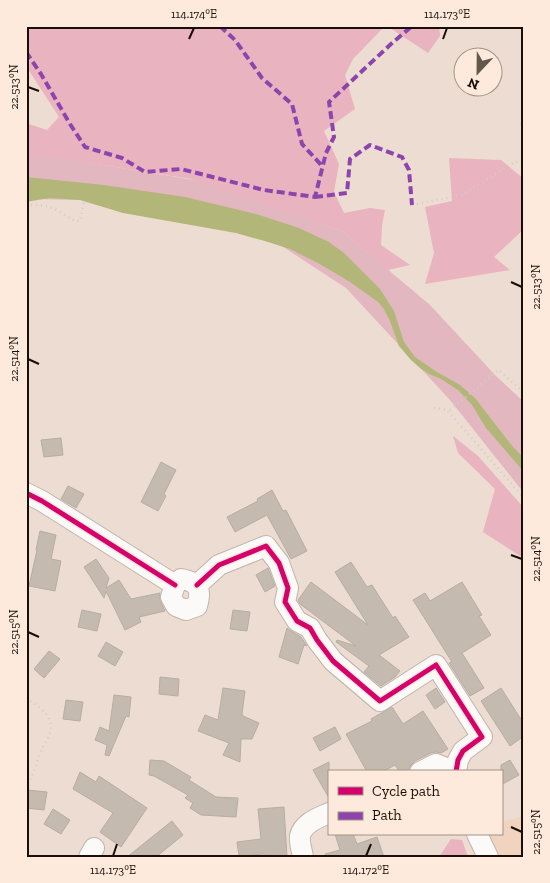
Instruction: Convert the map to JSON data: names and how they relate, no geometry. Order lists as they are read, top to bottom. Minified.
{"legend":["Cycle path","Path"],"north":"bottom","coordinates":["114.174°E","114.173°E","22.513°N","22.514°N","22.515°N","114.172°E"]}
